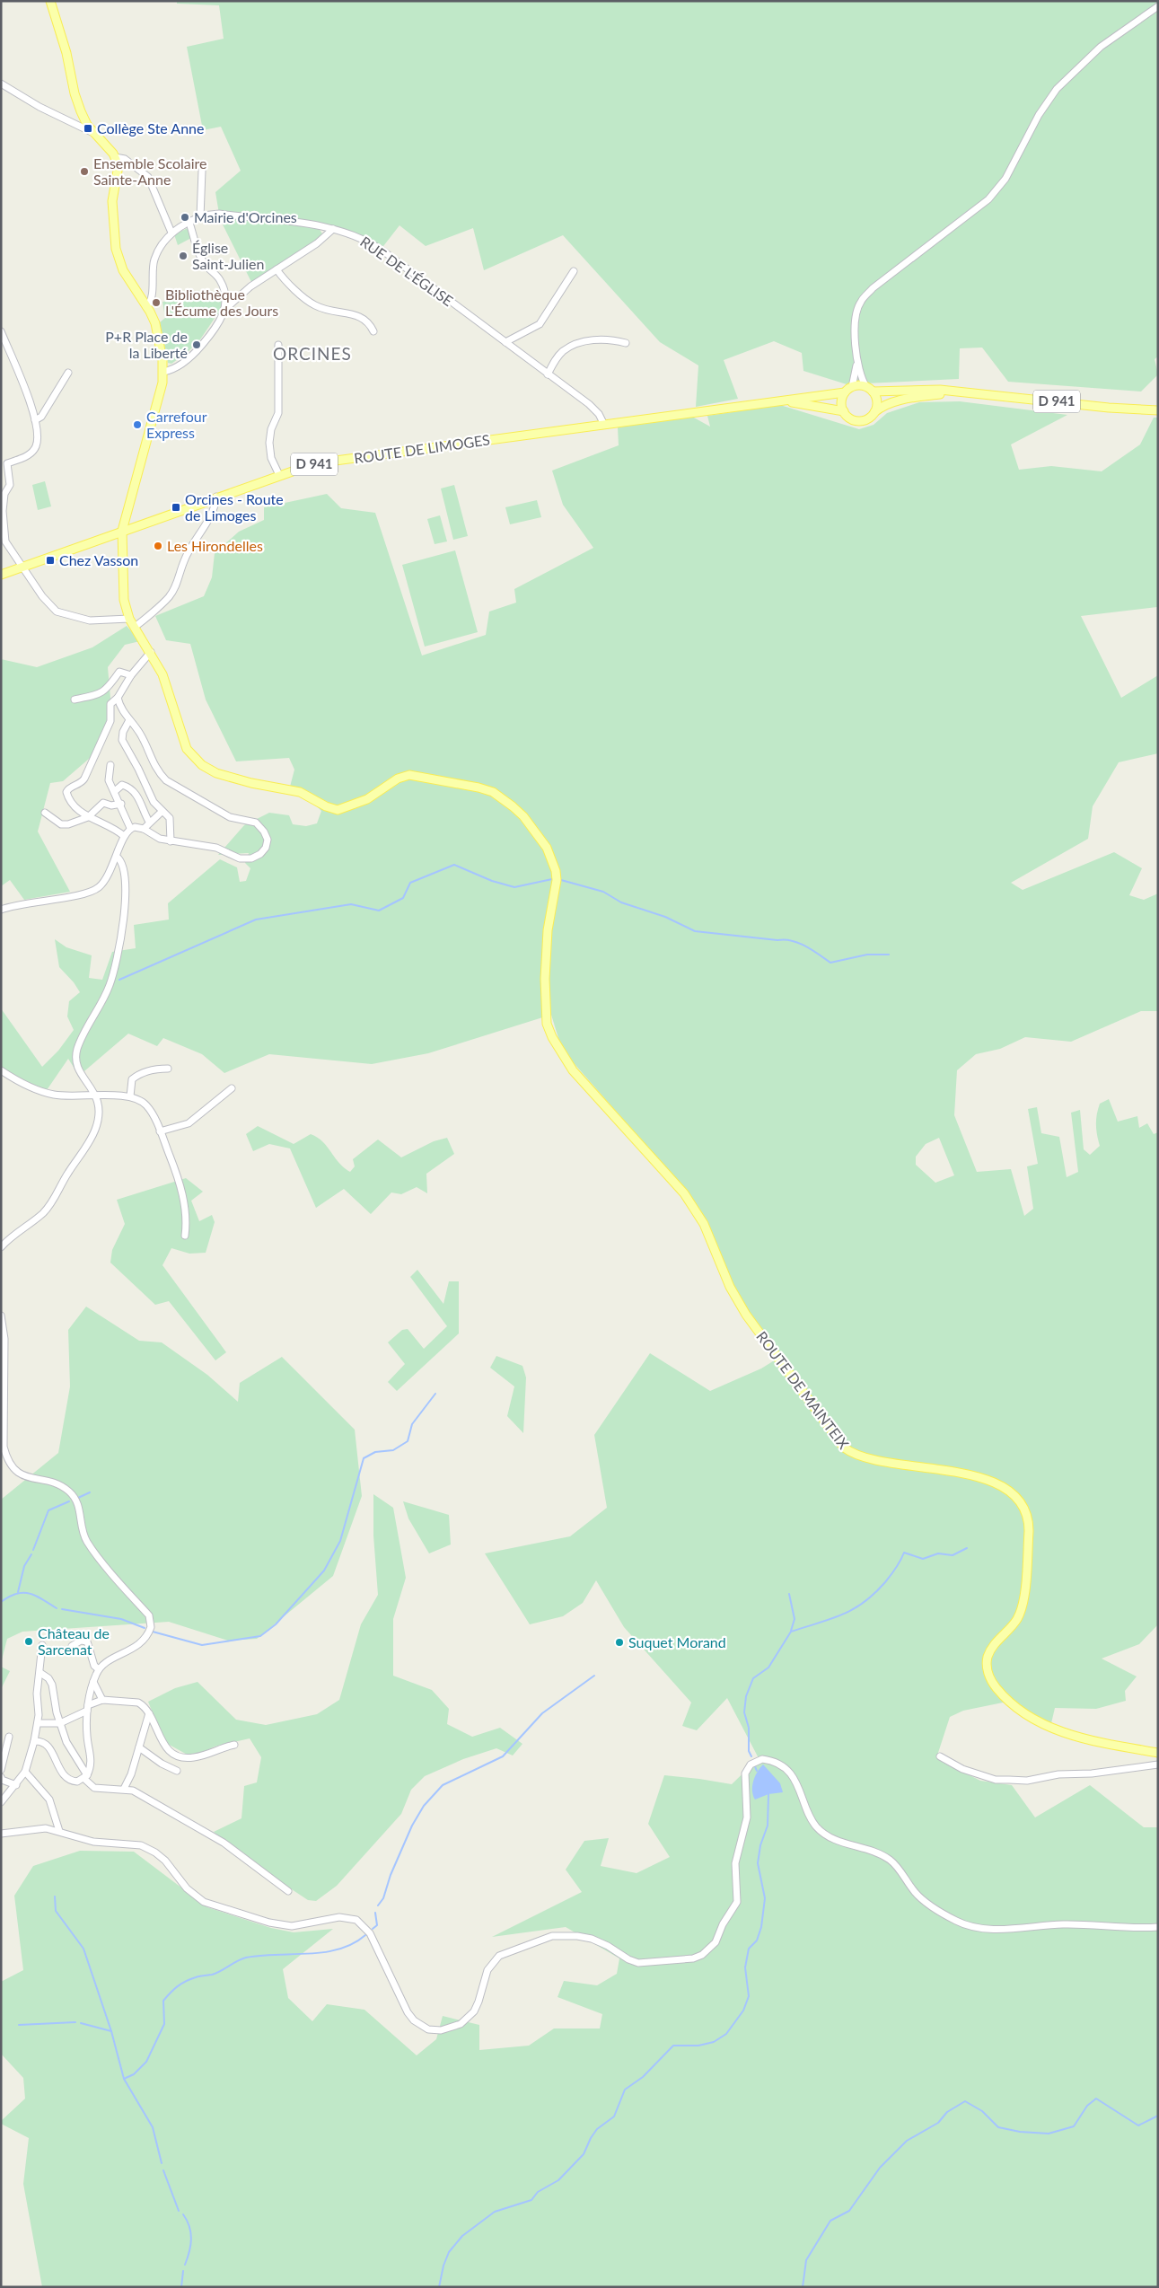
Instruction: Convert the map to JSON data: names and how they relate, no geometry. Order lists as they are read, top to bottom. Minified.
{"streets":{"main road":["D 941","ROUTE DE LIMOGES","ROUTE DE MAINTEIX"],"street":["RUE DE L'ÉGLISE"]},"crossings":[["RUE DE L'ÉGLISE","ROUTE DE LIMOGES"],["D 941","ROUTE DE LIMOGES"]],"districts":["ORCINES"],"places":{"transit":["Collège Ste Anne","Orcines - Route de Limoges","Chez Vasson"],"other":["Ensemble Scolaire Sainte-Anne","Mairie d'Orcines","Église Saint-Julien","Bibliothèque L'Écume des Jours","P+R Place de la Liberté","Carrefour Express","Les Hirondelles","Château de Sarcenat","Suquet Morand"]}}
